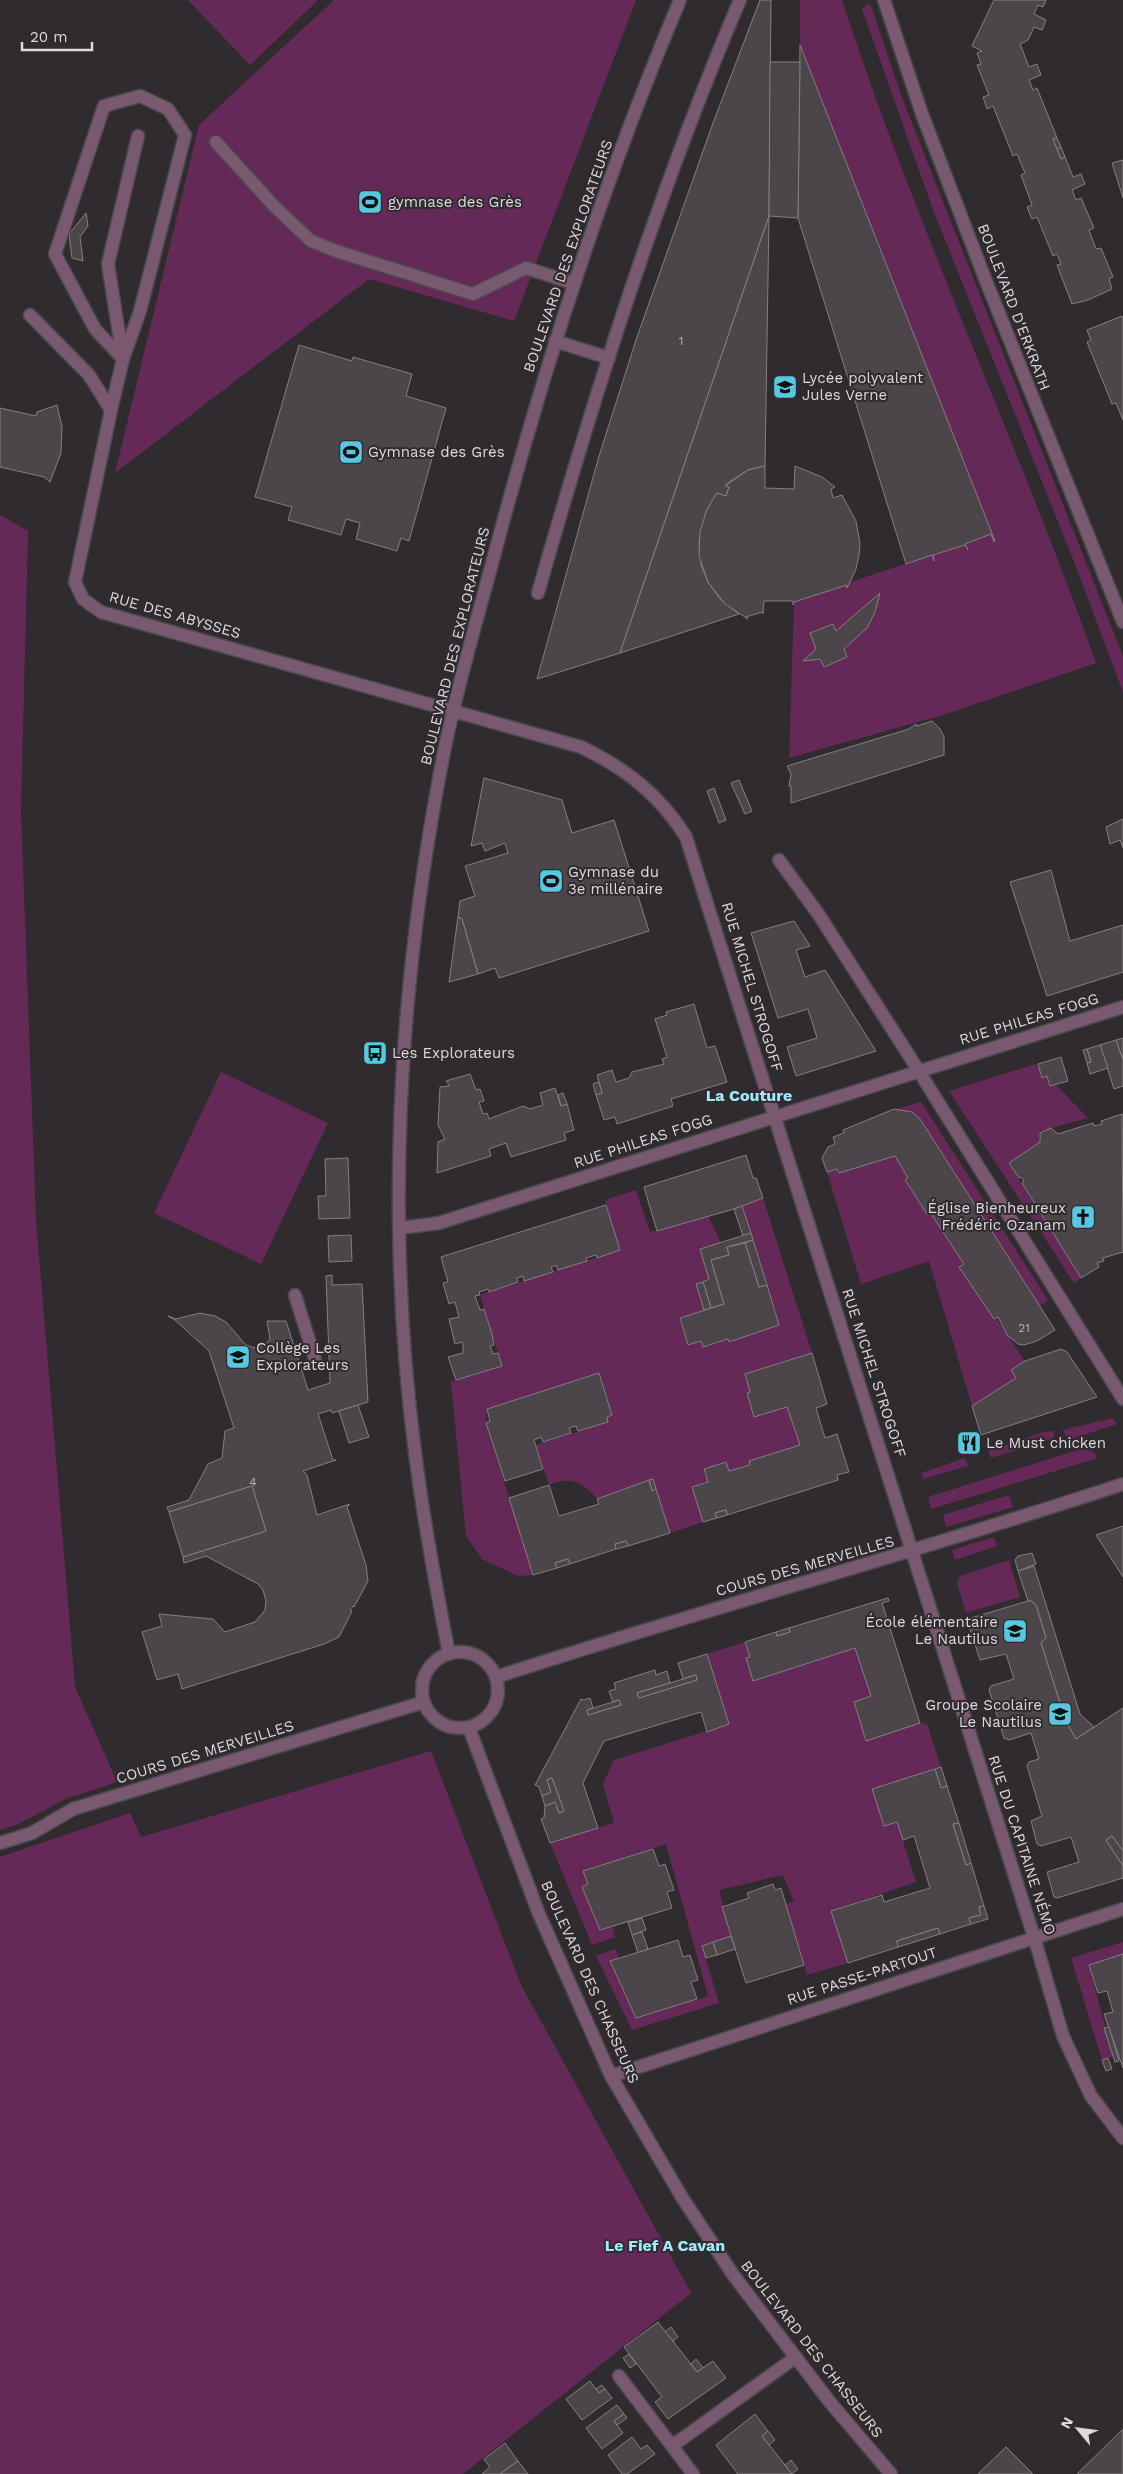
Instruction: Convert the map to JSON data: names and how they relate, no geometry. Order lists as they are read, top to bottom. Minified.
{"streets":{"street":["BOULEVARD DES EXPLORATEURS","BOULEVARD D'ERKRATH","RUE DES ABYSSES","RUE MICHEL STROGOFF","RUE PHILEAS FOGG","COURS DES MERVEILLES","RUE DU CAPITAINE NÉMO","RUE PASSE-PARTOUT","BOULEVARD DES CHASSEURS"]},"crossings":[["BOULEVARD DES EXPLORATEURS","RUE DES ABYSSES"],["BOULEVARD DES EXPLORATEURS","RUE MICHEL STROGOFF"],["BOULEVARD DES EXPLORATEURS","RUE PHILEAS FOGG"],["BOULEVARD DES EXPLORATEURS","COURS DES MERVEILLES"],["BOULEVARD DES EXPLORATEURS","BOULEVARD DES CHASSEURS"],["RUE DES ABYSSES","RUE MICHEL STROGOFF"],["RUE MICHEL STROGOFF","RUE PHILEAS FOGG"],["RUE MICHEL STROGOFF","COURS DES MERVEILLES"],["RUE MICHEL STROGOFF","RUE DU CAPITAINE NÉMO"],["COURS DES MERVEILLES","RUE DU CAPITAINE NÉMO"],["COURS DES MERVEILLES","BOULEVARD DES CHASSEURS"],["RUE DU CAPITAINE NÉMO","RUE PASSE-PARTOUT"],["RUE PASSE-PARTOUT","BOULEVARD DES CHASSEURS"]],"districts":["La Couture","Le Fief A Cavan"],"places":{"sports":["gymnase des Grès","Gymnase des Grès","Gymnase du 3e millénaire"],"school or university":["Lycée polyvalent Jules Verne","Collège Les Explorateurs","École élémentaire Le Nautilus","Groupe Scolaire Le Nautilus"],"bus stop":["Les Explorateurs"],"church":["Église Bienheureux Frédéric Ozanam"],"restaurant":["Le Must chicken"]},"house_numbers":["1","21","4"],"scale_bar":"20 m","north":"top left"}
